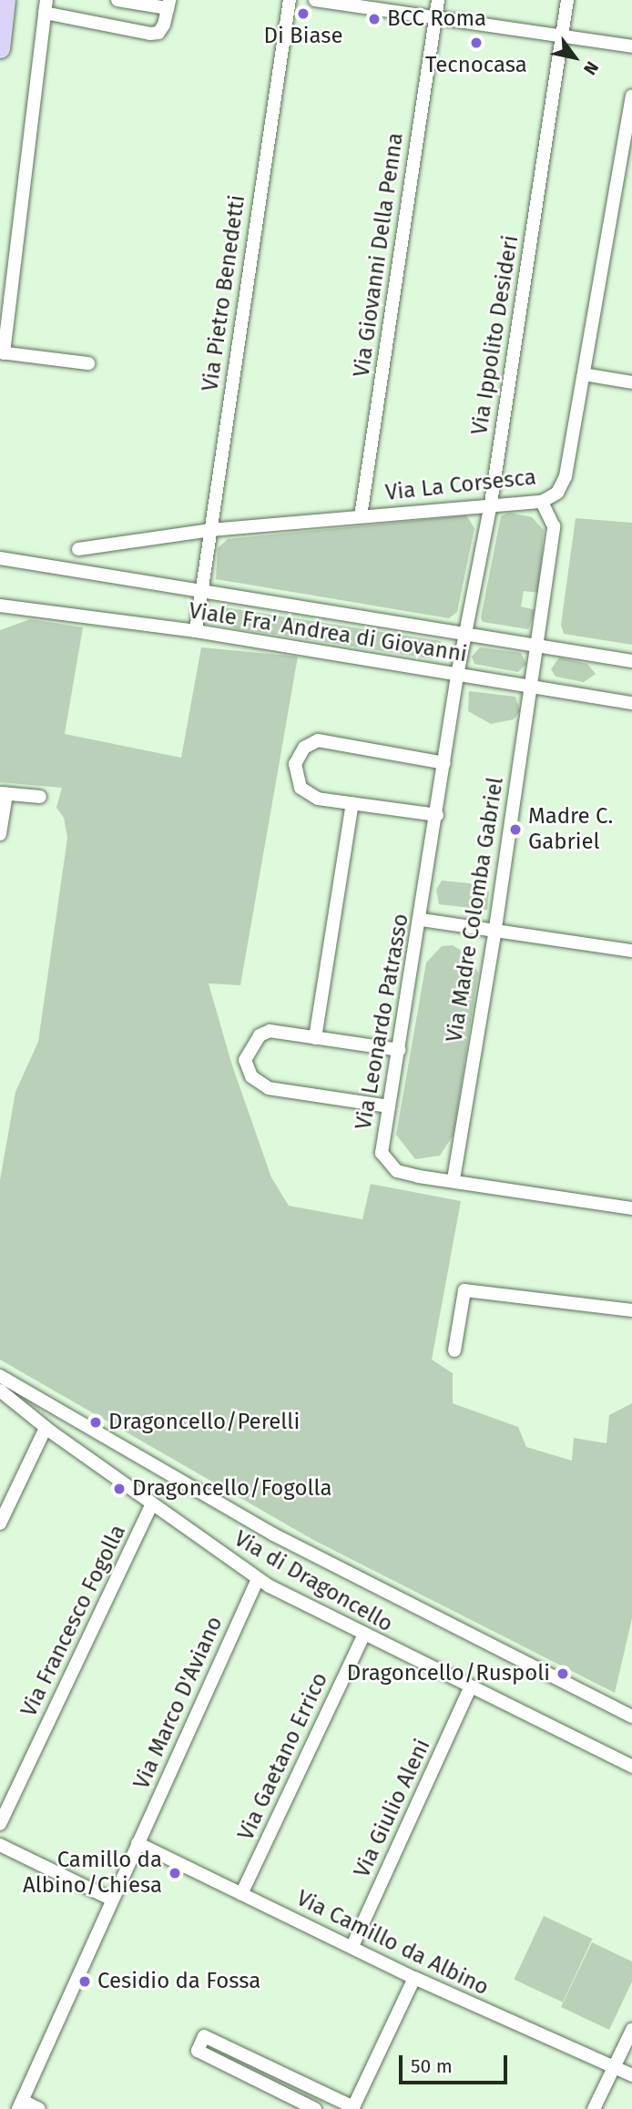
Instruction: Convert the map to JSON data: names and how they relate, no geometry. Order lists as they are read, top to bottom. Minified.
{"streets":{"street":["Via Giovanni Della Penna","Via Pietro Benedetti","Via Ippolito Desideri","Via La Corsesca","Viale Fra' Andrea di Giovanni","Via Madre Colomba Gabriel","Via Leonardo Patrasso","Via di Dragoncello","Via Francesco Fogolla","Via Marco D'Aviano","Via Gaetano Errico","Via Giulio Aleni","Via Camillo da Albino"]},"crossings":[["Via Giovanni Della Penna","Via La Corsesca"],["Via Pietro Benedetti","Via La Corsesca"],["Via Pietro Benedetti","Viale Fra' Andrea di Giovanni"],["Via Ippolito Desideri","Via La Corsesca"],["Via Ippolito Desideri","Viale Fra' Andrea di Giovanni"],["Via Ippolito Desideri","Via Leonardo Patrasso"],["Via La Corsesca","Via Madre Colomba Gabriel"],["Viale Fra' Andrea di Giovanni","Via Madre Colomba Gabriel"],["Viale Fra' Andrea di Giovanni","Via Leonardo Patrasso"],["Via Madre Colomba Gabriel","Via Leonardo Patrasso"],["Via di Dragoncello","Via Francesco Fogolla"],["Via di Dragoncello","Via Marco D'Aviano"],["Via di Dragoncello","Via Gaetano Errico"],["Via di Dragoncello","Via Giulio Aleni"],["Via Marco D'Aviano","Via Camillo da Albino"],["Via Gaetano Errico","Via Camillo da Albino"],["Via Giulio Aleni","Via Camillo da Albino"]],"places":["Di Biase","BCC Roma","Tecnocasa","Madre C. Gabriel","Dragoncello/Perelli","Dragoncello/Fogolla","Dragoncello/Ruspoli","Camillo da Albino/Chiesa","Cesidio da Fossa"],"scale_bar":"50 m","north":"bottom right"}
